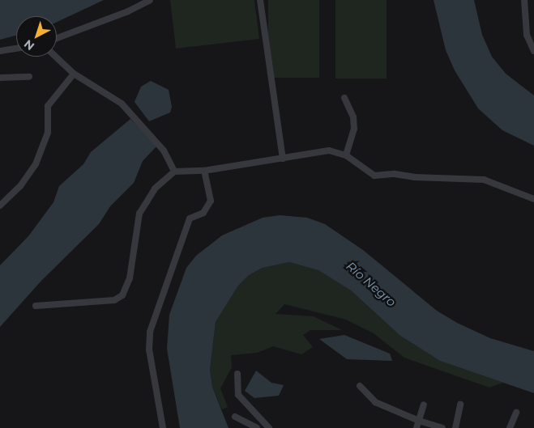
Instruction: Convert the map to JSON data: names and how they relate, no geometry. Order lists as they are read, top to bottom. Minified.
{"water":["Río Negro"],"north":"bottom left"}
